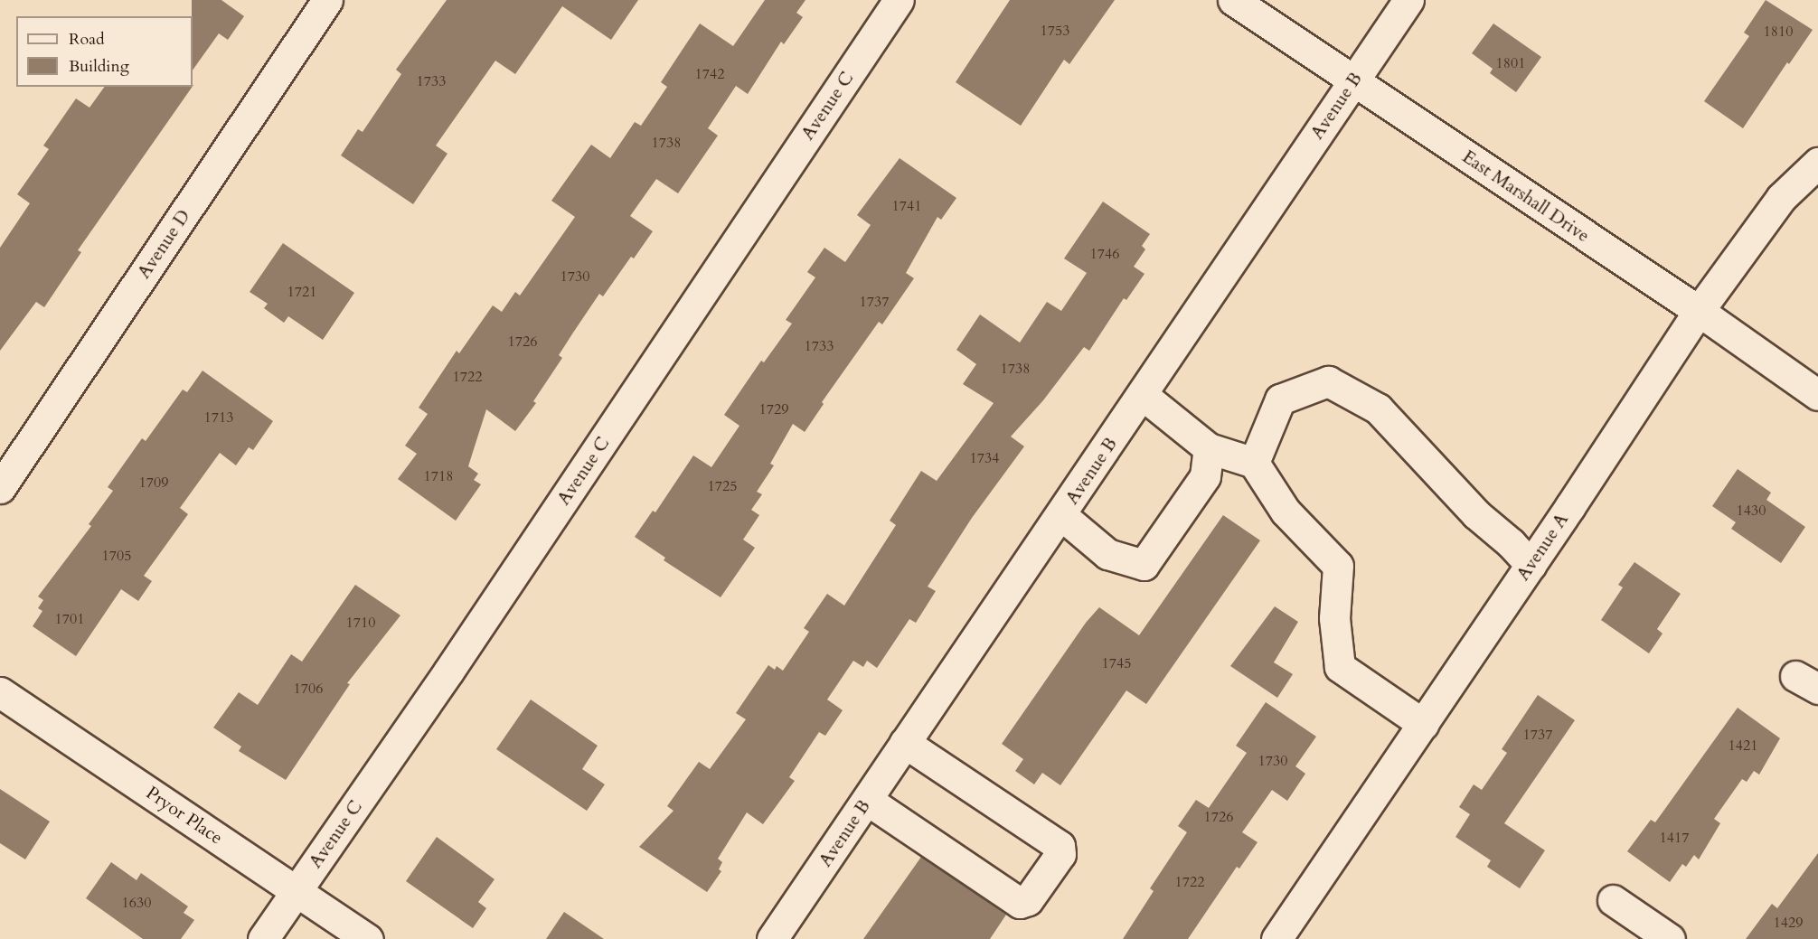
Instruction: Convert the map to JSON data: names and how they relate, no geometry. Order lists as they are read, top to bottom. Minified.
{"streets":{"street":["Avenue C","Avenue B","East Marshall Drive","Avenue D","Avenue A","Pryor Place"]},"crossings":[["Avenue C","Pryor Place"],["Avenue B","East Marshall Drive"],["East Marshall Drive","Avenue A"]],"house_numbers":["1753","1810","1801","1742","1733","1738","1741","1746","1730","1721","1737","1726","1733","1738","1722","1729","1713","1734","1718","1709","1725","1430","1705","1701","1710","1745","1706","1737","1421","1730","1726","1417","1722","1630","1429"],"legend":["Road","Building"]}
